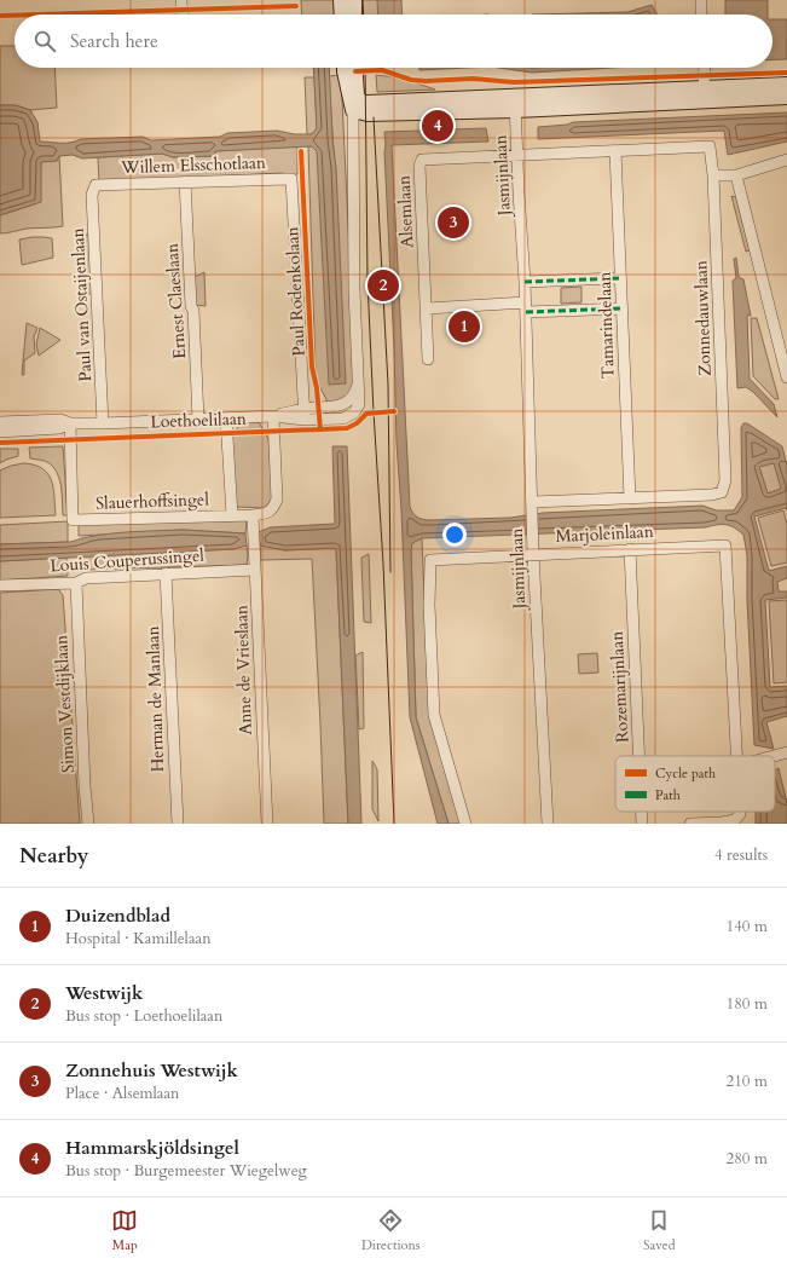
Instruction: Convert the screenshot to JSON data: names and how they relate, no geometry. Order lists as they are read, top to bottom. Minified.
{"streets":{"street":["Willem Elsschotlaan","Jasmijnlaan","Alsemlaan","Paul Rodenkolaan","Ernest Claeslaan","Paul van Ostaijenlaan","Zonnedauwlaan","Tamarindelaan","Loethoelilaan","Slauerhoffsingel","Marjoleinlaan","Louis Couperussingel","Anne de Vrieslaan","Rozemarijnlaan","Herman de Manlaan","Simon Vestdijklaan"]},"crossings":[["Willem Elsschotlaan","Paul Rodenkolaan"],["Willem Elsschotlaan","Ernest Claeslaan"],["Willem Elsschotlaan","Paul van Ostaijenlaan"],["Jasmijnlaan","Alsemlaan"],["Jasmijnlaan","Zonnedauwlaan"],["Jasmijnlaan","Marjoleinlaan"],["Alsemlaan","Zonnedauwlaan"],["Paul Rodenkolaan","Loethoelilaan"],["Ernest Claeslaan","Loethoelilaan"],["Paul van Ostaijenlaan","Loethoelilaan"],["Zonnedauwlaan","Tamarindelaan"],["Loethoelilaan","Slauerhoffsingel"],["Slauerhoffsingel","Anne de Vrieslaan"],["Marjoleinlaan","Rozemarijnlaan"],["Louis Couperussingel","Anne de Vrieslaan"],["Louis Couperussingel","Herman de Manlaan"],["Louis Couperussingel","Simon Vestdijklaan"]],"legend":["Cycle path","Path"],"page":{"search":"Search here","pins":["4","3","2","1"],"heading":["Nearby","4 results"],"list":[{"mark":"1","name":"Duizendblad","note":"Hospital · Kamillelaan","value":"140 m"},{"mark":"2","name":"Westwijk","note":"Bus stop · Loethoelilaan","value":"180 m"},{"mark":"3","name":"Zonnehuis Westwijk","note":"Place · Alsemlaan","value":"210 m"},{"mark":"4","name":"Hammarskjöldsingel","note":"Bus stop · Burgemeester Wiegelweg","value":"280 m"}],"nav":["Map","Directions","Saved"]}}
